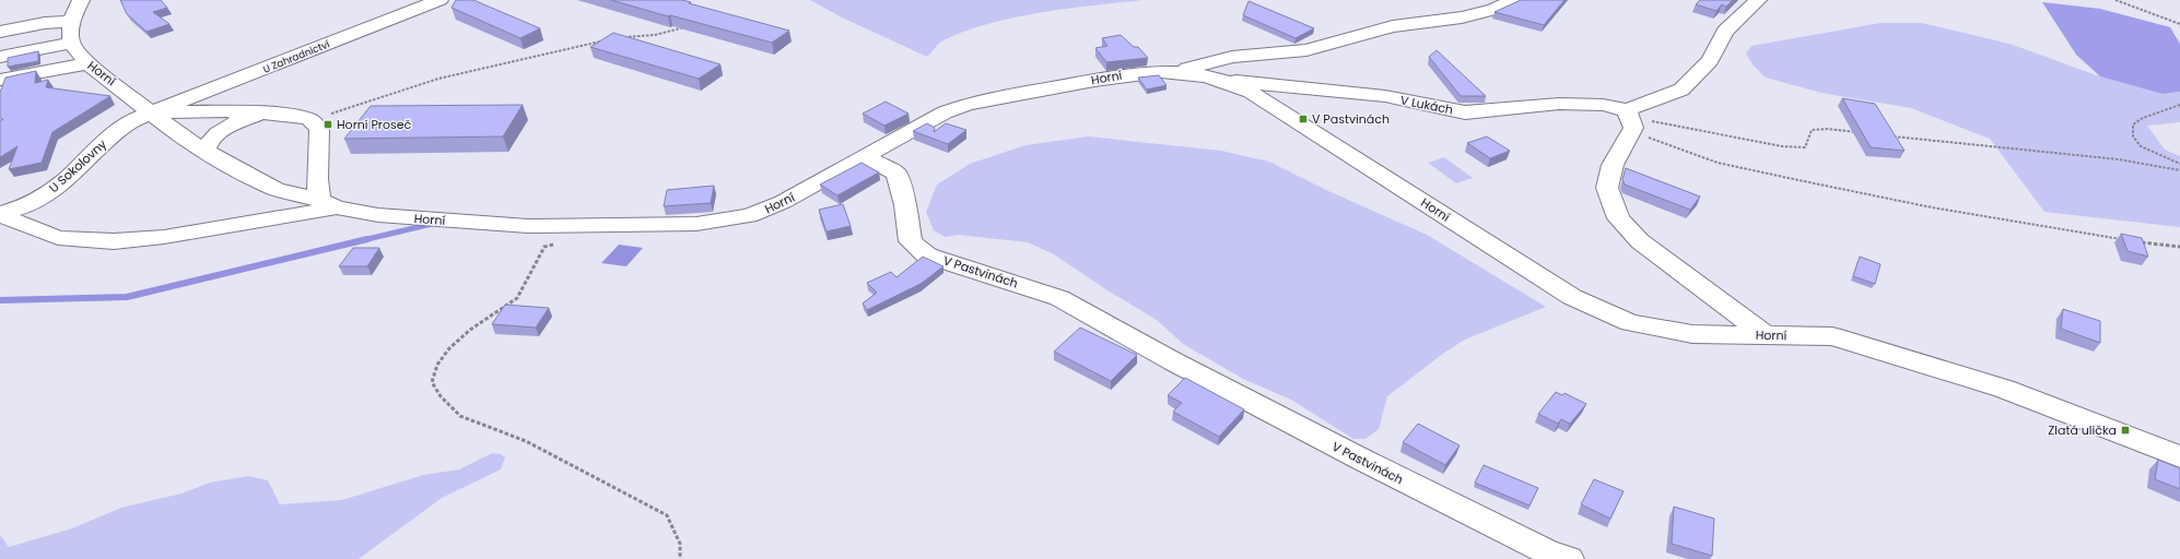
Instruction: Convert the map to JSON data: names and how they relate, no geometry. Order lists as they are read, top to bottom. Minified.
{"streets":{"street":["U Zahradnictví","Horní","V Lukách","U Sokolovny","V Pastvinách"]},"crossings":[["U Zahradnictví","Horní"],["U Zahradnictví","U Sokolovny"],["Horní","V Lukách"],["Horní","U Sokolovny"],["Horní","V Pastvinách"]],"places":{"transit":["V Pastvinách","Horní Proseč","Zlatá ulička"]}}
